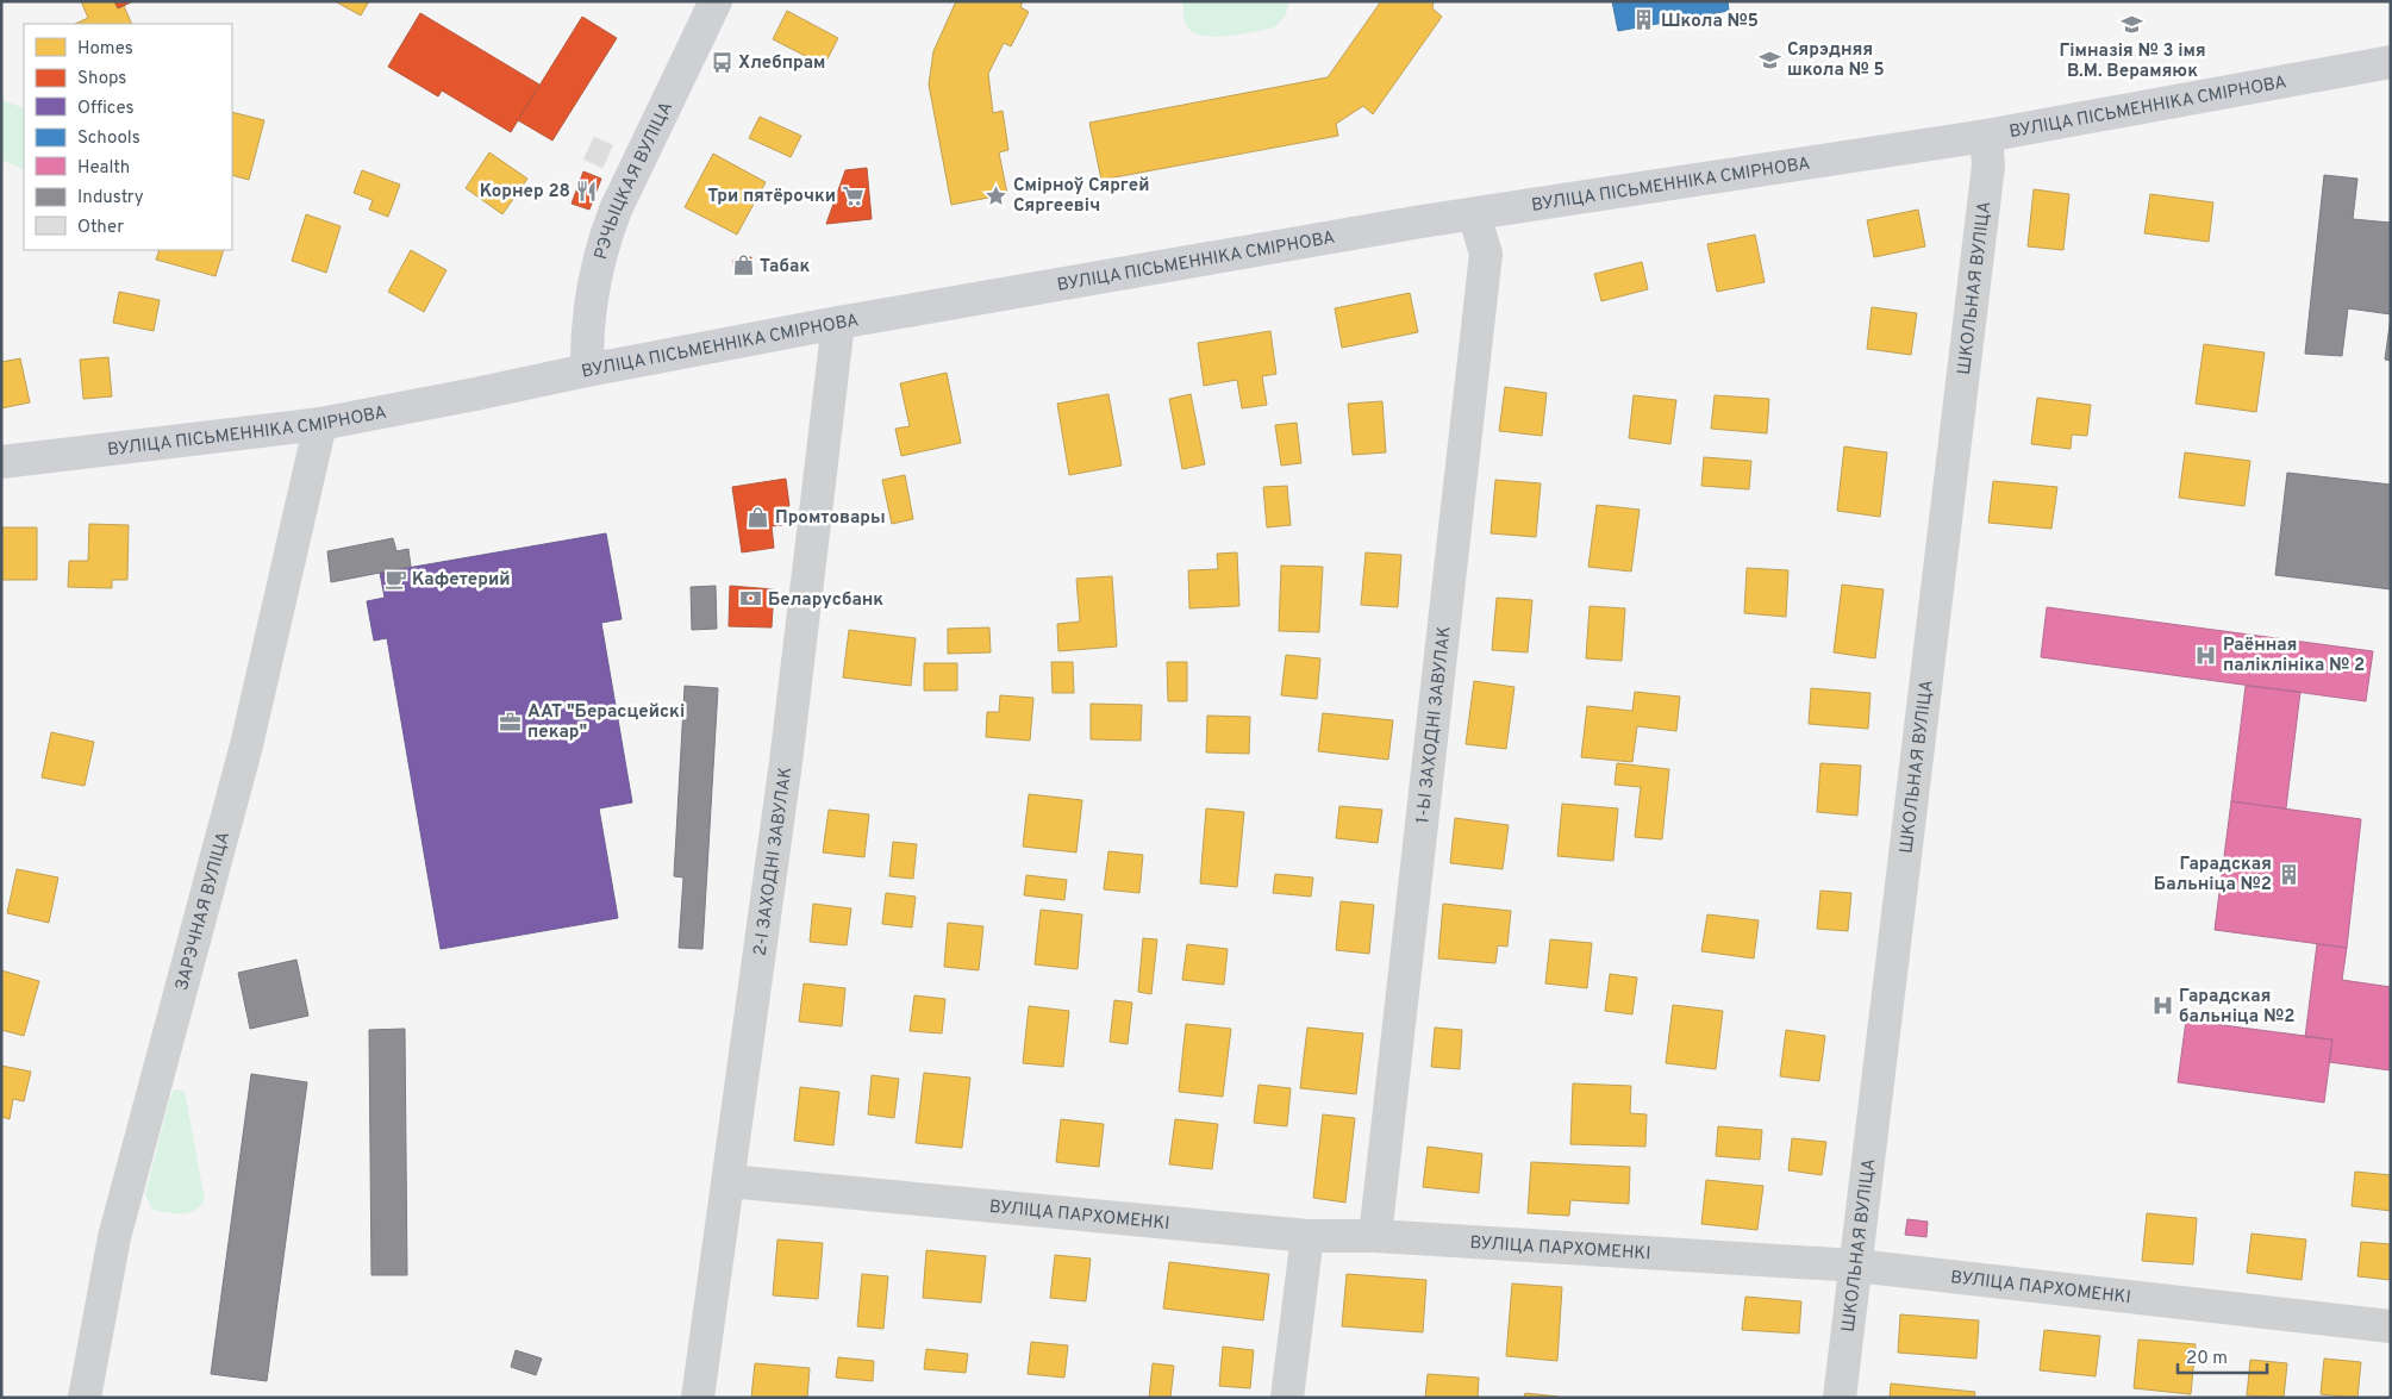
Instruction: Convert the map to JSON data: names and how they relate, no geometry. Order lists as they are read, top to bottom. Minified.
{"streets":{"main road":["ВУЛІЦА ПІСЬМЕННІКА СМІРНОВА","РЭЧЫЦКАЯ ВУЛІЦА"],"street":["ШКОЛЬНАЯ ВУЛІЦА","1-Ы ЗАХОДНІ ЗАВУЛАК","2-І ЗАХОДНІ ЗАВУЛАК","ЗАРЭЧНАЯ ВУЛІЦА","ВУЛІЦА ПАРХОМЕНКІ"]},"crossings":[["ВУЛІЦА ПІСЬМЕННІКА СМІРНОВА","РЭЧЫЦКАЯ ВУЛІЦА"],["ВУЛІЦА ПІСЬМЕННІКА СМІРНОВА","ШКОЛЬНАЯ ВУЛІЦА"],["ВУЛІЦА ПІСЬМЕННІКА СМІРНОВА","1-Ы ЗАХОДНІ ЗАВУЛАК"],["ВУЛІЦА ПІСЬМЕННІКА СМІРНОВА","2-І ЗАХОДНІ ЗАВУЛАК"],["ВУЛІЦА ПІСЬМЕННІКА СМІРНОВА","ЗАРЭЧНАЯ ВУЛІЦА"],["ШКОЛЬНАЯ ВУЛІЦА","ВУЛІЦА ПАРХОМЕНКІ"],["1-Ы ЗАХОДНІ ЗАВУЛАК","ВУЛІЦА ПАРХОМЕНКІ"],["2-І ЗАХОДНІ ЗАВУЛАК","ВУЛІЦА ПАРХОМЕНКІ"]],"places":{"building":["Школа №5","Гарадская Бальніца №2"],"school or university":["Гімназія № 3 імя В.М. Верамяюк","Сярэдняя школа № 5"],"bus stop":["Хлебпрам"],"restaurant":["Корнер 28"],"supermarket":["Три пятёрочки"],"place":["Смірноў Сяргей Сяргеевіч"],"shop":["Табак","Промтовары"],"cafe":["Кафетерий"],"bank":["Беларусбанк"],"hospital":["Раённая паліклініка № 2","Гарадская бальніца №2"],"office":["ААТ \"Берасцейскі пекар\""]},"legend":["Homes","Shops","Offices","Schools","Health","Industry","Other"],"scale_bar":"20 m"}
